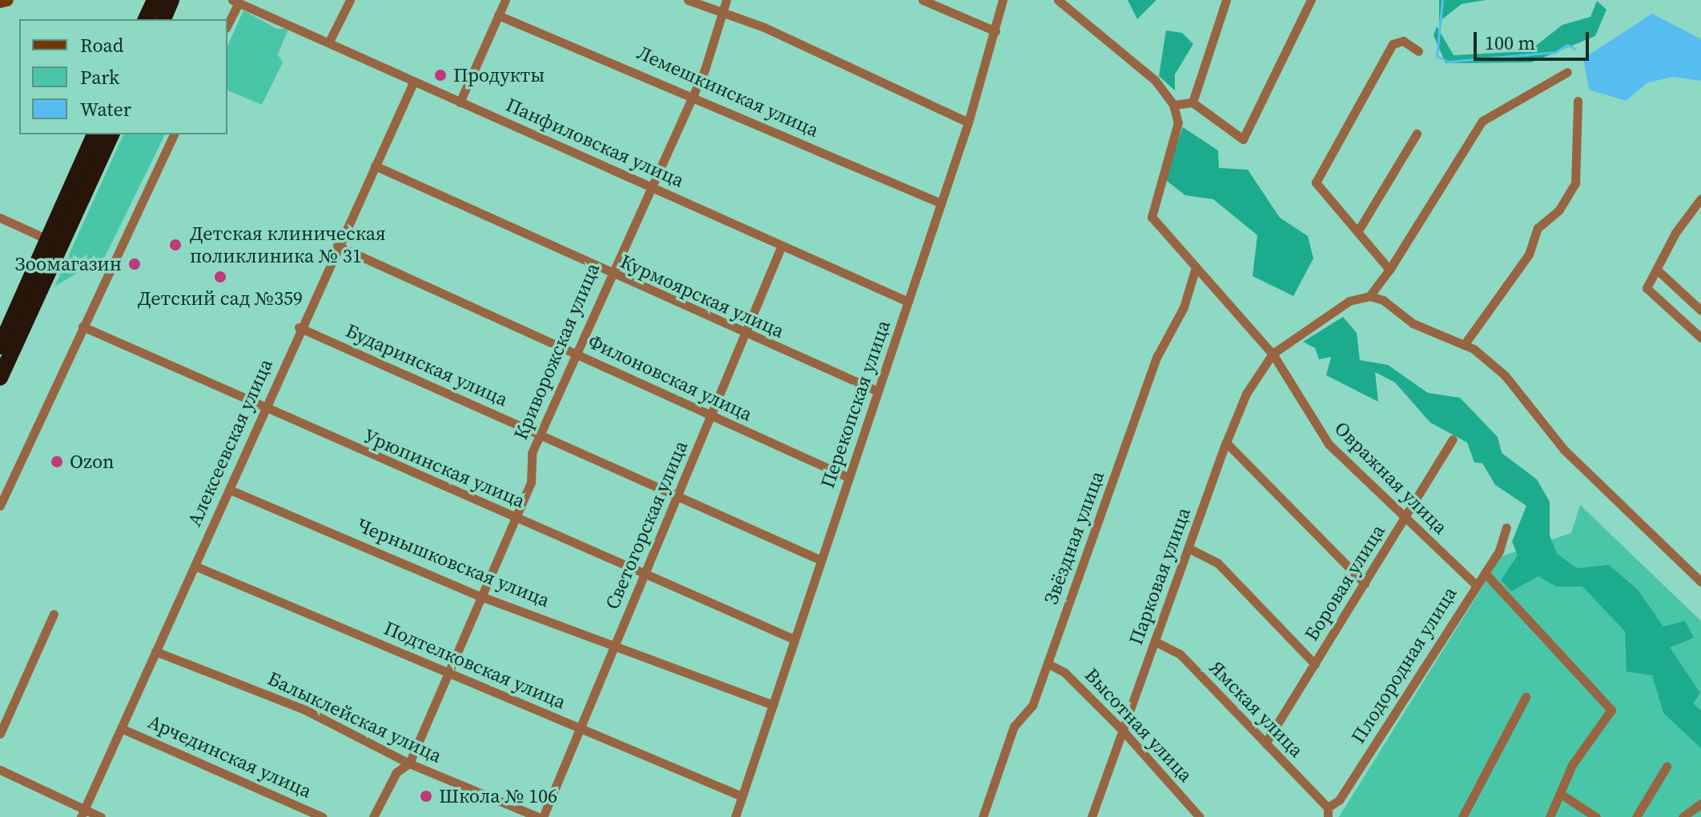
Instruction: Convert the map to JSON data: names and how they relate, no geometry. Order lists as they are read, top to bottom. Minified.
{"streets":{"street":["Лемешкинская улица","Панфиловская улица","Курмоярская улица","Криворожская улица","Бударинская улица","Филоновская улица","Перекопская улица","Алексеевская улица","Урюпинская улица","Овражная улица","Светогорская улица","Звёздная улица","Чернышковская улица","Парковая улица","Боровая улица","Подтелковская улица","Плодородная улица","Ямская улица","Балыклейская улица","Высотная улица","Арчединская улица"]},"crossings":[["Лемешкинская улица","Криворожская улица"],["Лемешкинская улица","Перекопская улица"],["Панфиловская улица","Криворожская улица"],["Панфиловская улица","Перекопская улица"],["Панфиловская улица","Алексеевская улица"],["Панфиловская улица","Светогорская улица"],["Курмоярская улица","Криворожская улица"],["Курмоярская улица","Перекопская улица"],["Курмоярская улица","Алексеевская улица"],["Курмоярская улица","Светогорская улица"],["Криворожская улица","Бударинская улица"],["Криворожская улица","Филоновская улица"],["Криворожская улица","Урюпинская улица"],["Криворожская улица","Чернышковская улица"],["Криворожская улица","Подтелковская улица"],["Криворожская улица","Балыклейская улица"],["Бударинская улица","Перекопская улица"],["Бударинская улица","Алексеевская улица"],["Бударинская улица","Светогорская улица"],["Филоновская улица","Перекопская улица"],["Филоновская улица","Алексеевская улица"],["Филоновская улица","Светогорская улица"],["Перекопская улица","Урюпинская улица"],["Перекопская улица","Чернышковская улица"],["Перекопская улица","Подтелковская улица"],["Алексеевская улица","Урюпинская улица"],["Алексеевская улица","Чернышковская улица"],["Алексеевская улица","Подтелковская улица"],["Алексеевская улица","Балыклейская улица"],["Алексеевская улица","Арчединская улица"],["Урюпинская улица","Светогорская улица"],["Овражная улица","Звёздная улица"],["Овражная улица","Парковая улица"],["Овражная улица","Боровая улица"],["Овражная улица","Плодородная улица"],["Светогорская улица","Чернышковская улица"],["Светогорская улица","Подтелковская улица"],["Светогорская улица","Балыклейская улица"],["Звёздная улица","Высотная улица"],["Парковая улица","Ямская улица"],["Парковая улица","Высотная улица"],["Боровая улица","Ямская улица"],["Плодородная улица","Ямская улица"]],"places":["Продукты","Детская клиническая поликлиника № 31","Зоомагазин","Детский сад №359","Ozon","Школа № 106"],"legend":["Road","Park","Water"],"scale_bar":"100 m"}
